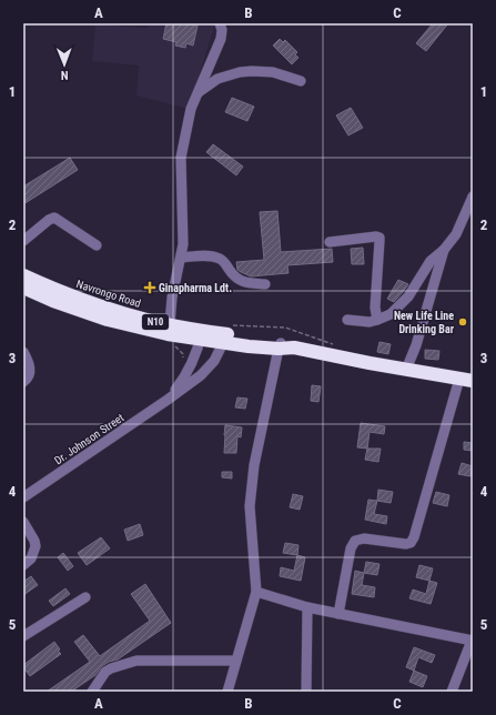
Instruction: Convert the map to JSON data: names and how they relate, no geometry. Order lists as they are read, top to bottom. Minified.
{"streets":{"highway":["Navrongo Road","N10"],"street":["Dr. Johnson Street"]},"crossings":[["Navrongo Road","N10"],["Navrongo Road","Dr. Johnson Street"]],"places":{"health":["Ginapharma Ldt."],"other":["New Life Line Drinking Bar"]},"north":"bottom","grid":{"columns":["A","B","C"],"rows":["1","2","3","4","5"]}}
